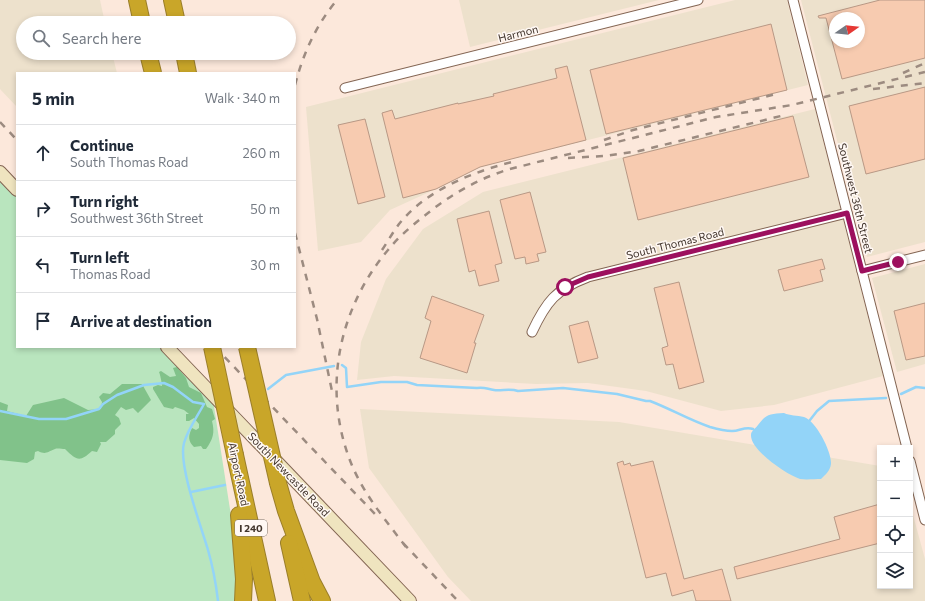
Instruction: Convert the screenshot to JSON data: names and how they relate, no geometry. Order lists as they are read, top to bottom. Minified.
{"streets":{"highway":["Airport Road","I 240"],"street":["Harmon","Southwest 36th Street","South Thomas Road","South Newcastle Road"]},"crossings":[["Southwest 36th Street","South Thomas Road"]],"north":"right","page":{"search":"Search here","heading":["5 min","Walk · 340 m"],"list":[["Continue","South Thomas Road","260 m"],["Turn right","Southwest 36th Street","50 m"],["Turn left","Thomas Road","30 m"],"Arrive at destination"],"map_buttons":["+","−"]}}
